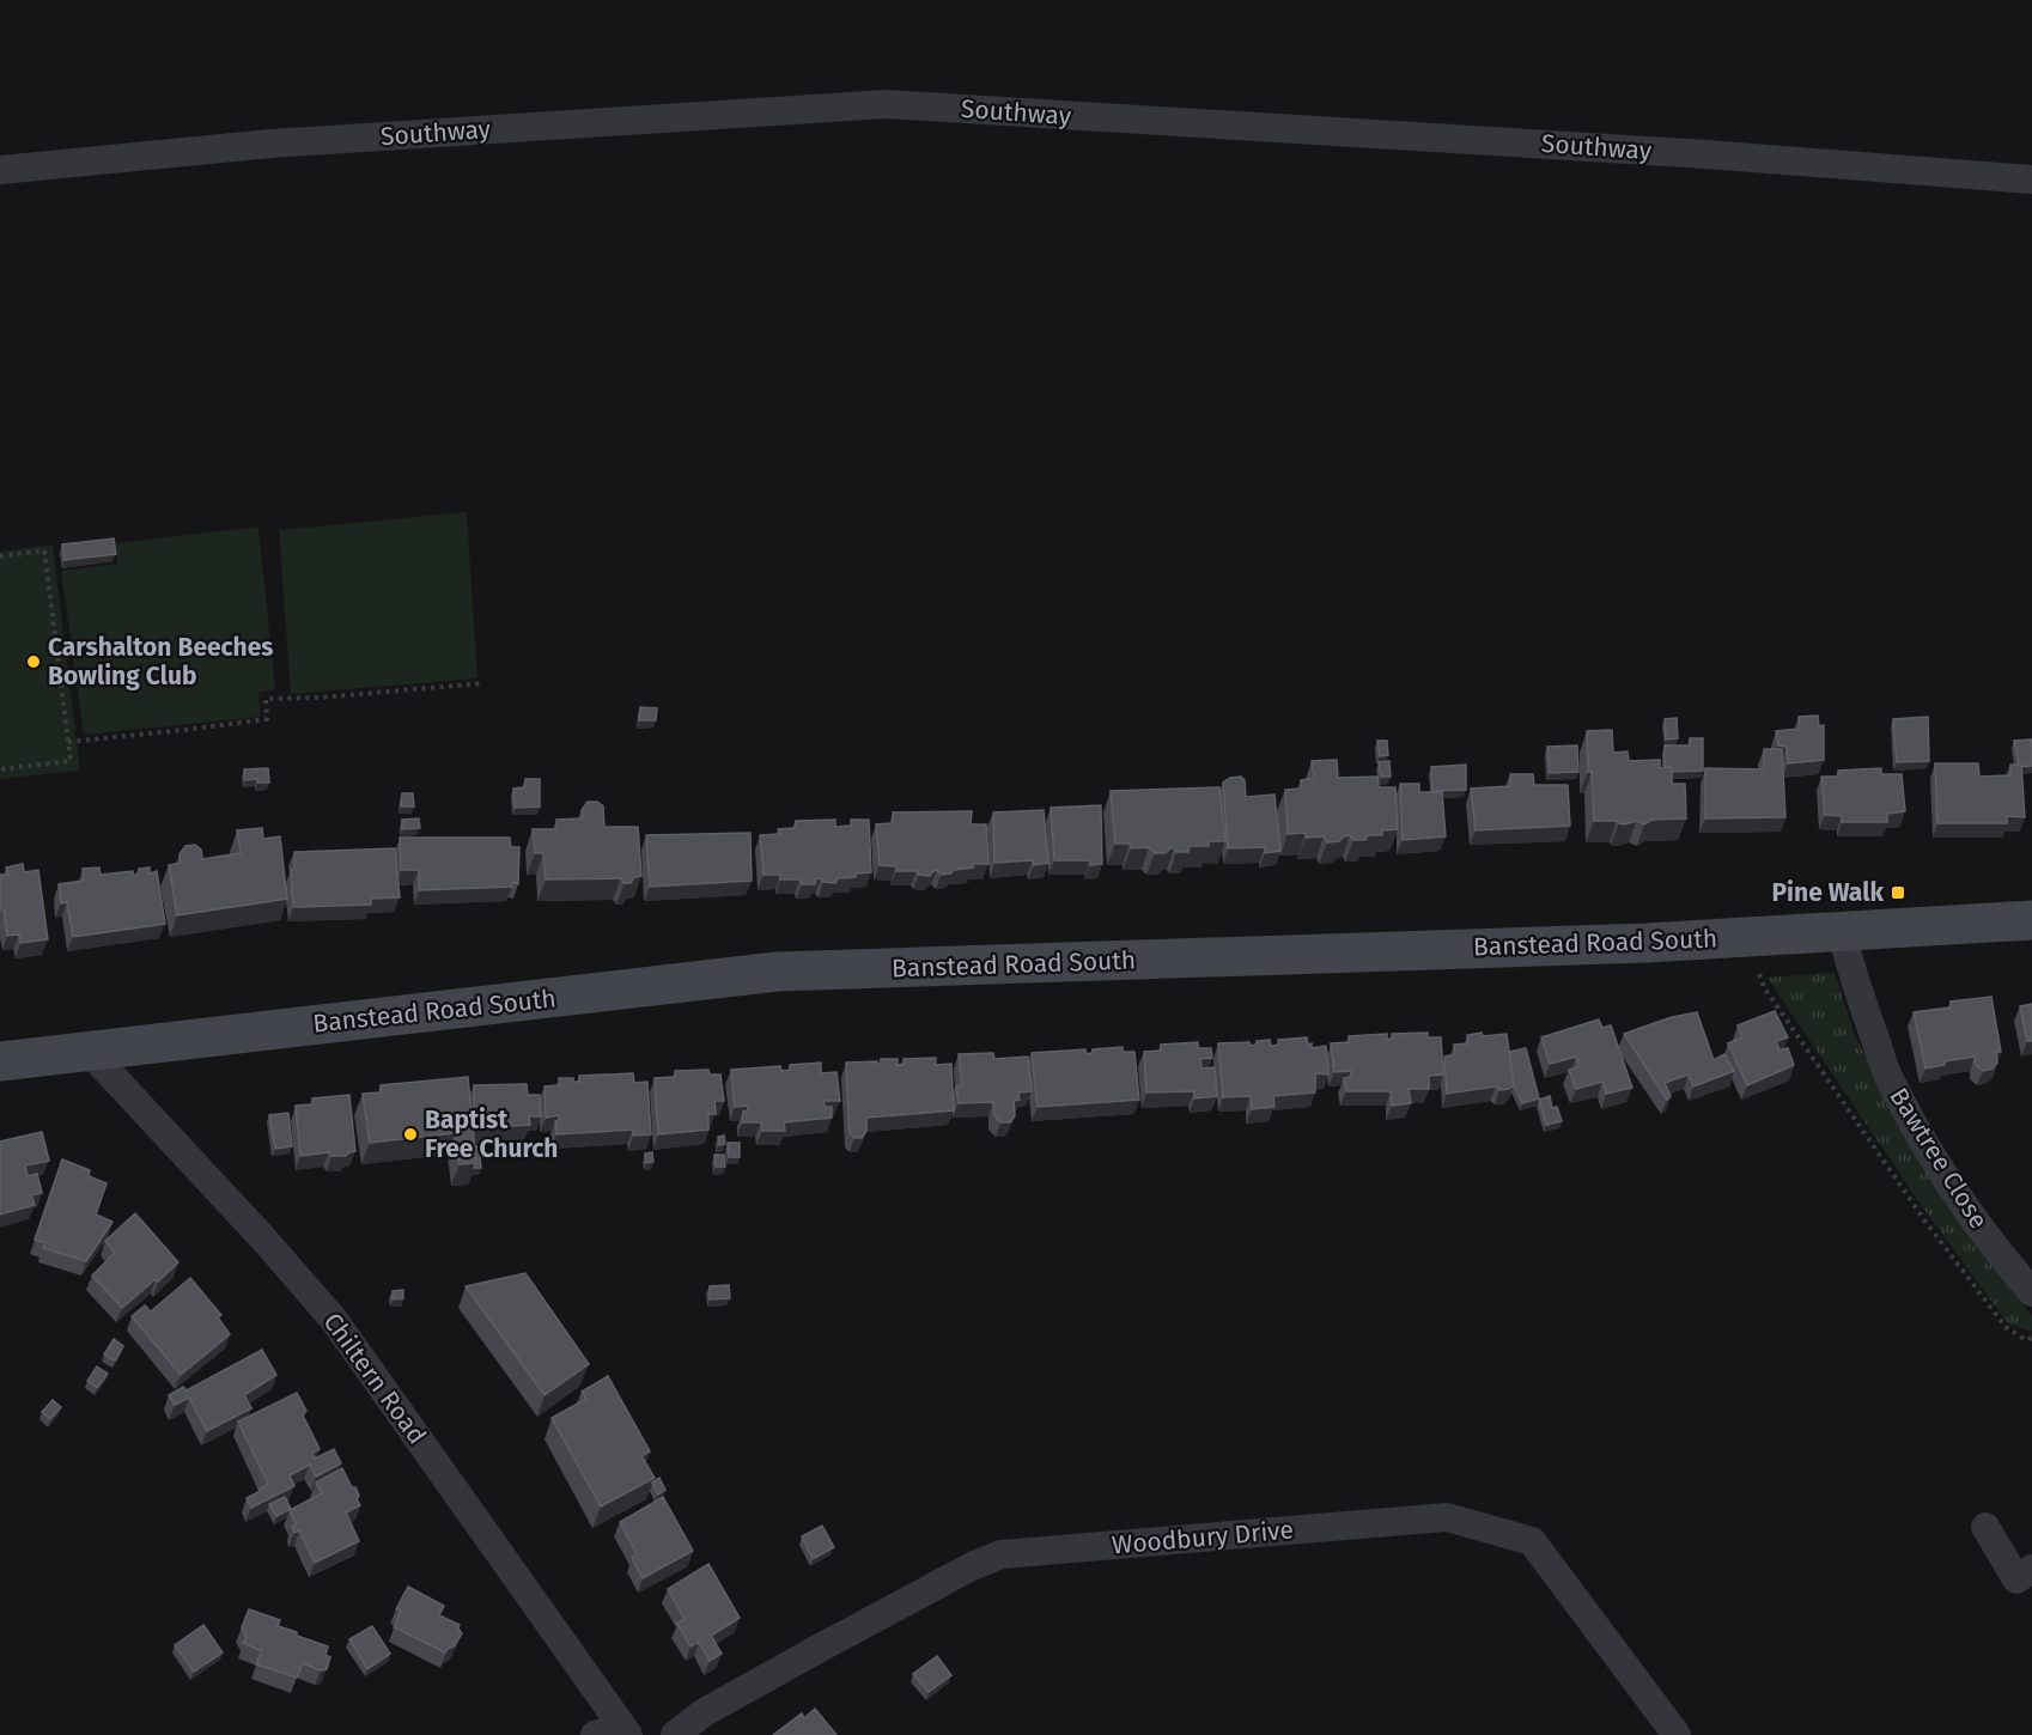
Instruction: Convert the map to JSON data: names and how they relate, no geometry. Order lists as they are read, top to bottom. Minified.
{"streets":{"street":["Southway","Banstead Road South","Bawtree Close","Chiltern Road","Woodbury Drive"]},"crossings":[["Banstead Road South","Bawtree Close"],["Banstead Road South","Chiltern Road"]],"places":{"other":["Carshalton Beeches Bowling Club","Baptist Free Church"],"transit":["Pine Walk"]}}
